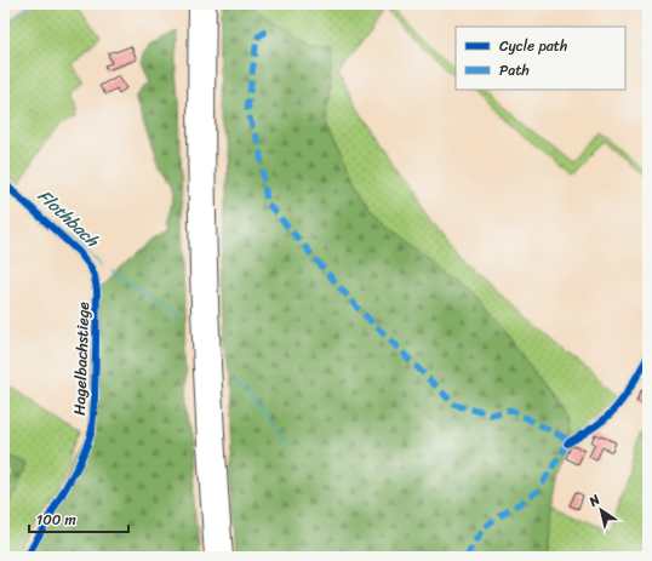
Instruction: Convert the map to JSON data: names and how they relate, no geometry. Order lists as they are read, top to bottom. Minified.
{"streets":{"street":["Hagelbachstiege"]},"water":["Flothbach"],"legend":["Cycle path","Path"],"scale_bar":"100 m","north":"top left"}
